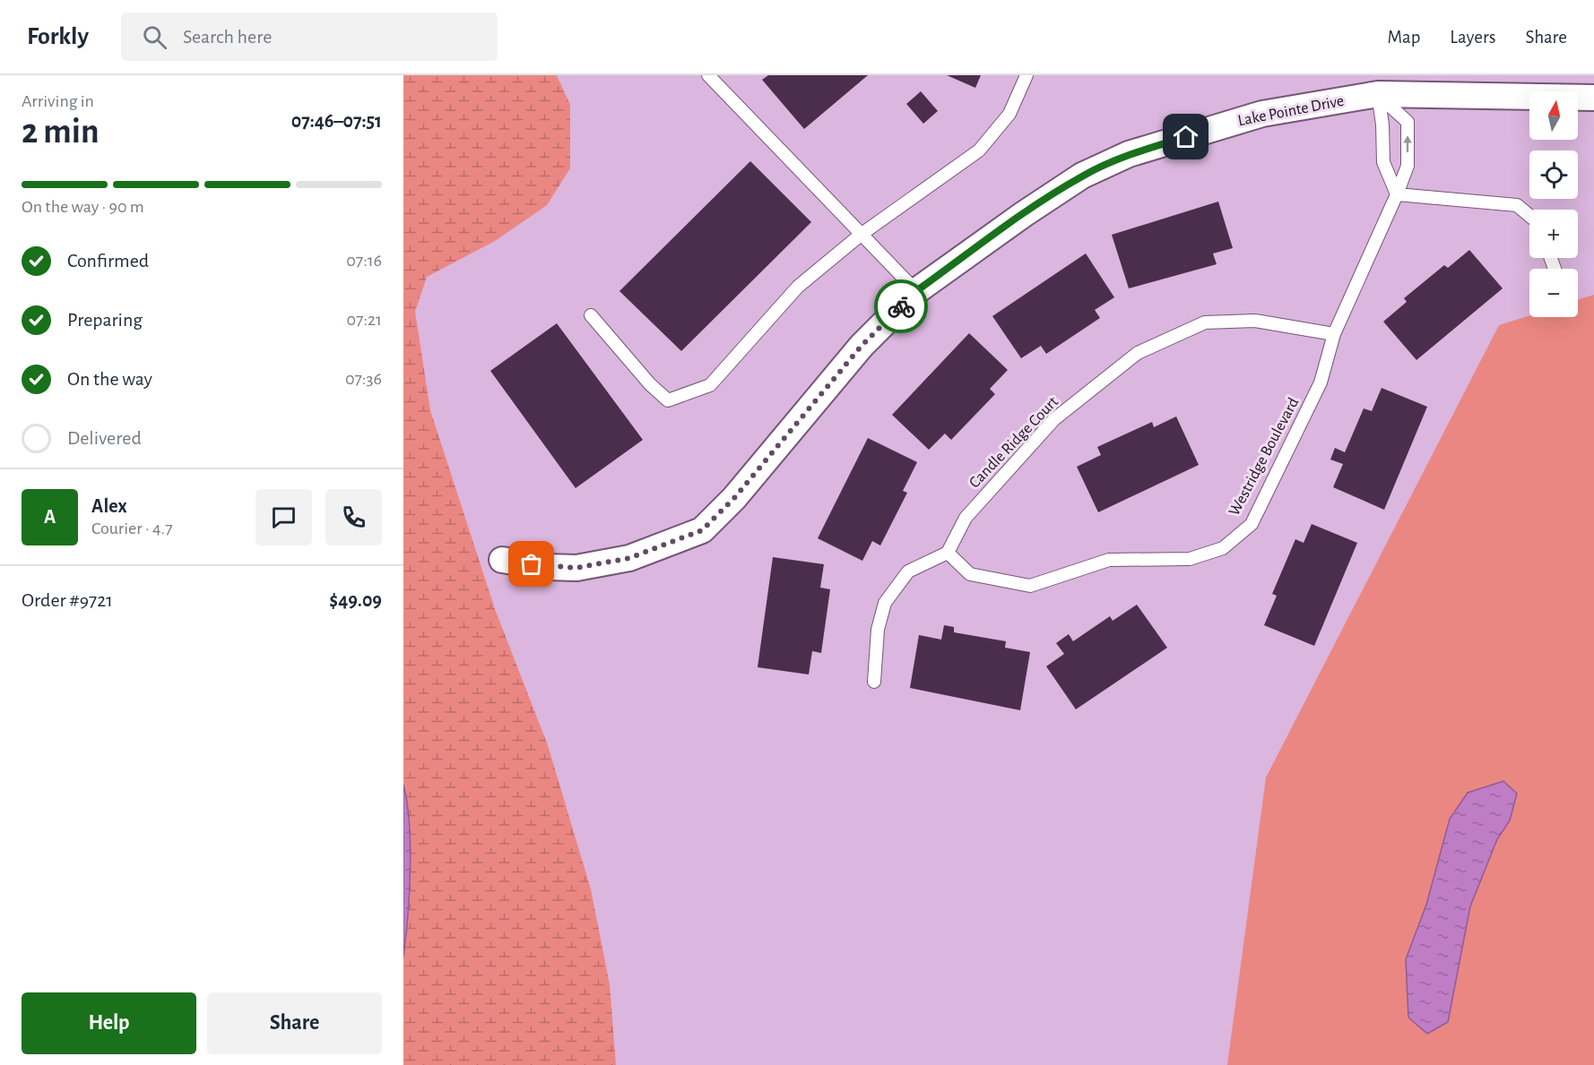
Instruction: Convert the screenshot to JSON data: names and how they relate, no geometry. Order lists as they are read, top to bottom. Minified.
{"streets":{"street":["Lake Pointe Drive"],"lane":["Candle Ridge Court","Westridge Boulevard"]},"crossings":[["Lake Pointe Drive","Westridge Boulevard"],["Candle Ridge Court","Westridge Boulevard"]],"north":"top","page":{"header":"Forkly","search":"Search here","nav":["Map","Layers","Share"],"heading":["2 min","Arriving in","07:46–07:51"],"panel":["Alex","Courier · 4.7","Order #9721","$49.09"],"map_buttons":["+","−"],"bar":"On the way · 90 m","list":[["Confirmed","07:16"],["Preparing","07:21"],["On the way","07:36"],"Delivered"],"round":"A","buttons":["Help","Share"]}}
